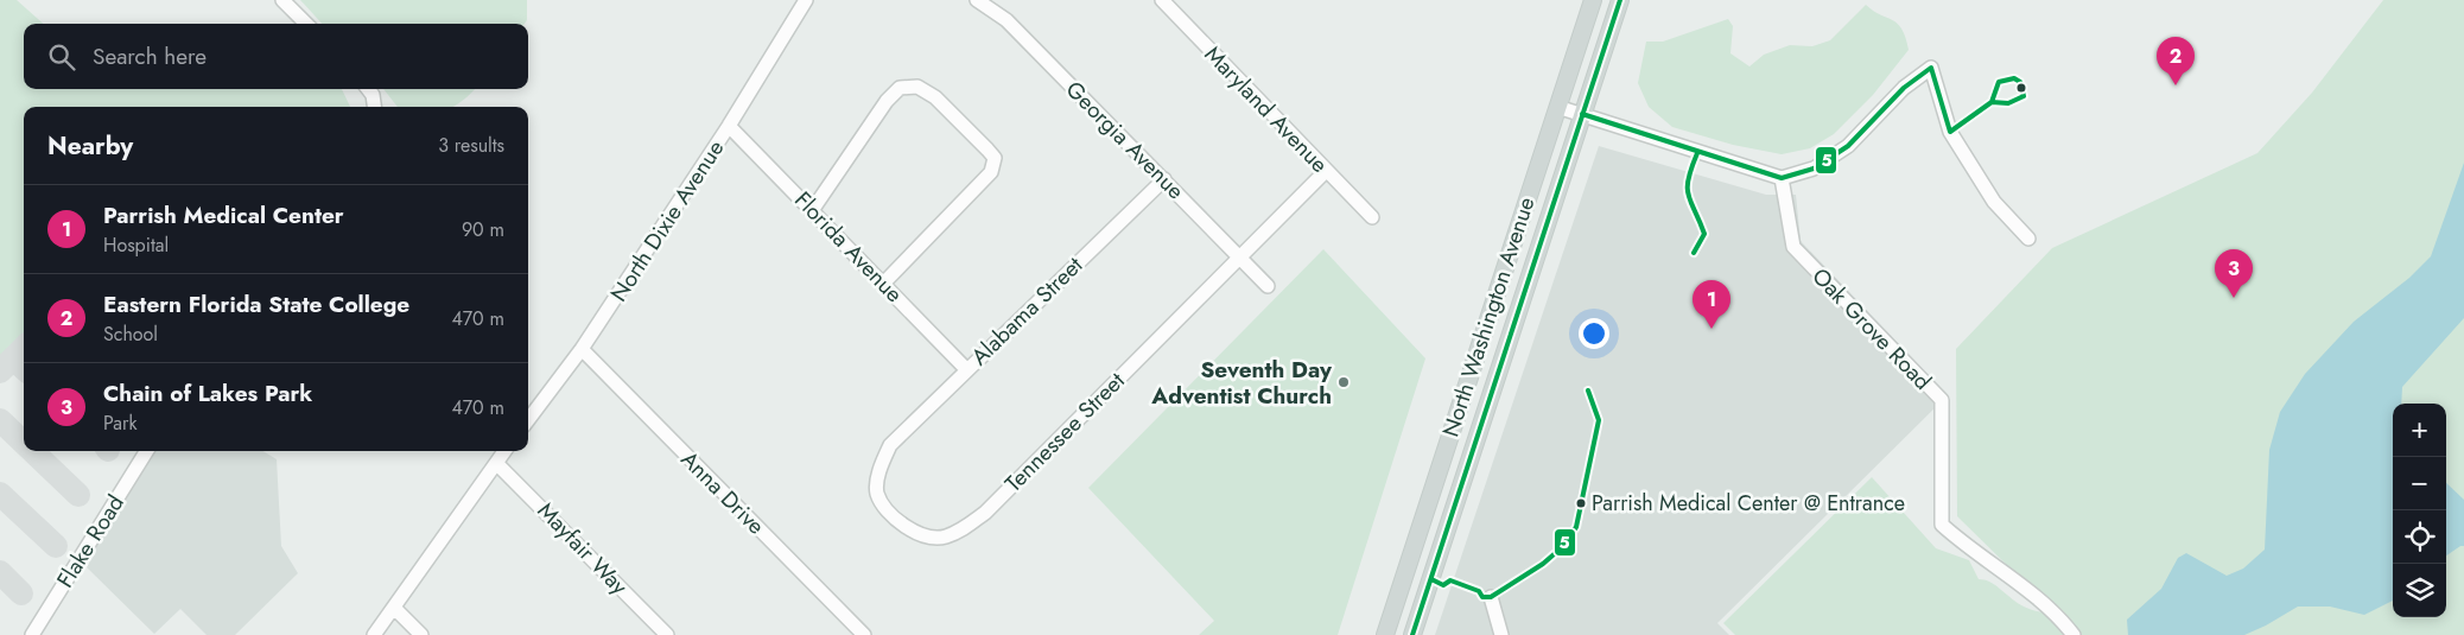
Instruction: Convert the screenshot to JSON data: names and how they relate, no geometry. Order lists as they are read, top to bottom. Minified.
{"streets":{"main road":["North Washington Avenue"],"street":["Maryland Avenue","Georgia Avenue","North Dixie Avenue","Florida Avenue","Alabama Street","Oak Grove Road","Tennessee Street","Anna Drive","Flake Road","Mayfair Way"]},"crossings":[["Maryland Avenue","Tennessee Street"],["Georgia Avenue","Alabama Street"],["Georgia Avenue","Tennessee Street"],["North Dixie Avenue","Florida Avenue"],["North Dixie Avenue","Anna Drive"],["Florida Avenue","Alabama Street"],["Alabama Street","Tennessee Street"]],"places":["Seventh Day Adventist Church","Parrish Medical Center @ Entrance"],"lines":["transit line 5"],"page":{"search":"Search here","pins":["2","3","1"],"heading":["Nearby","3 results"],"list":[{"mark":"1","name":"Parrish Medical Center","note":"Hospital","value":"90 m"},{"mark":"2","name":"Eastern Florida State College","note":"School","value":"470 m"},{"mark":"3","name":"Chain of Lakes Park","note":"Park","value":"470 m"}],"map_buttons":["+","−"]}}
